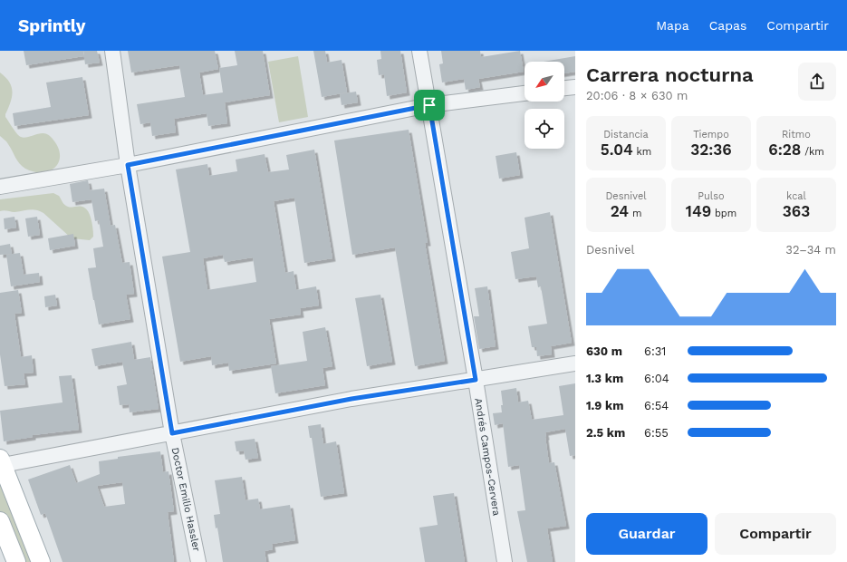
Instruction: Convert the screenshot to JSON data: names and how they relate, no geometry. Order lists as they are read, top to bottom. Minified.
{"streets":{"street":["Andrés Campos-Cervera","Doctor Emilio Hassler"]},"north":"bottom left","page":{"header":"Sprintly","nav":["Mapa","Capas","Compartir"],"heading":["Carrera nocturna","20:06 · 8 × 630 m"],"stats":[["Distancia","5.04 km"],["Tiempo","32:36"],["Ritmo","6:28 /km"],["Desnivel","24 m"],["Pulso","149 bpm"],["kcal","363"]],"chart":["Desnivel","32–34 m"],"list":[{"name":"630 m","note":"6:31"},{"name":"1.3 km","note":"6:04"},{"name":"1.9 km","note":"6:54"},{"name":"2.5 km","note":"6:55"}],"buttons":["Guardar","Compartir"]}}
